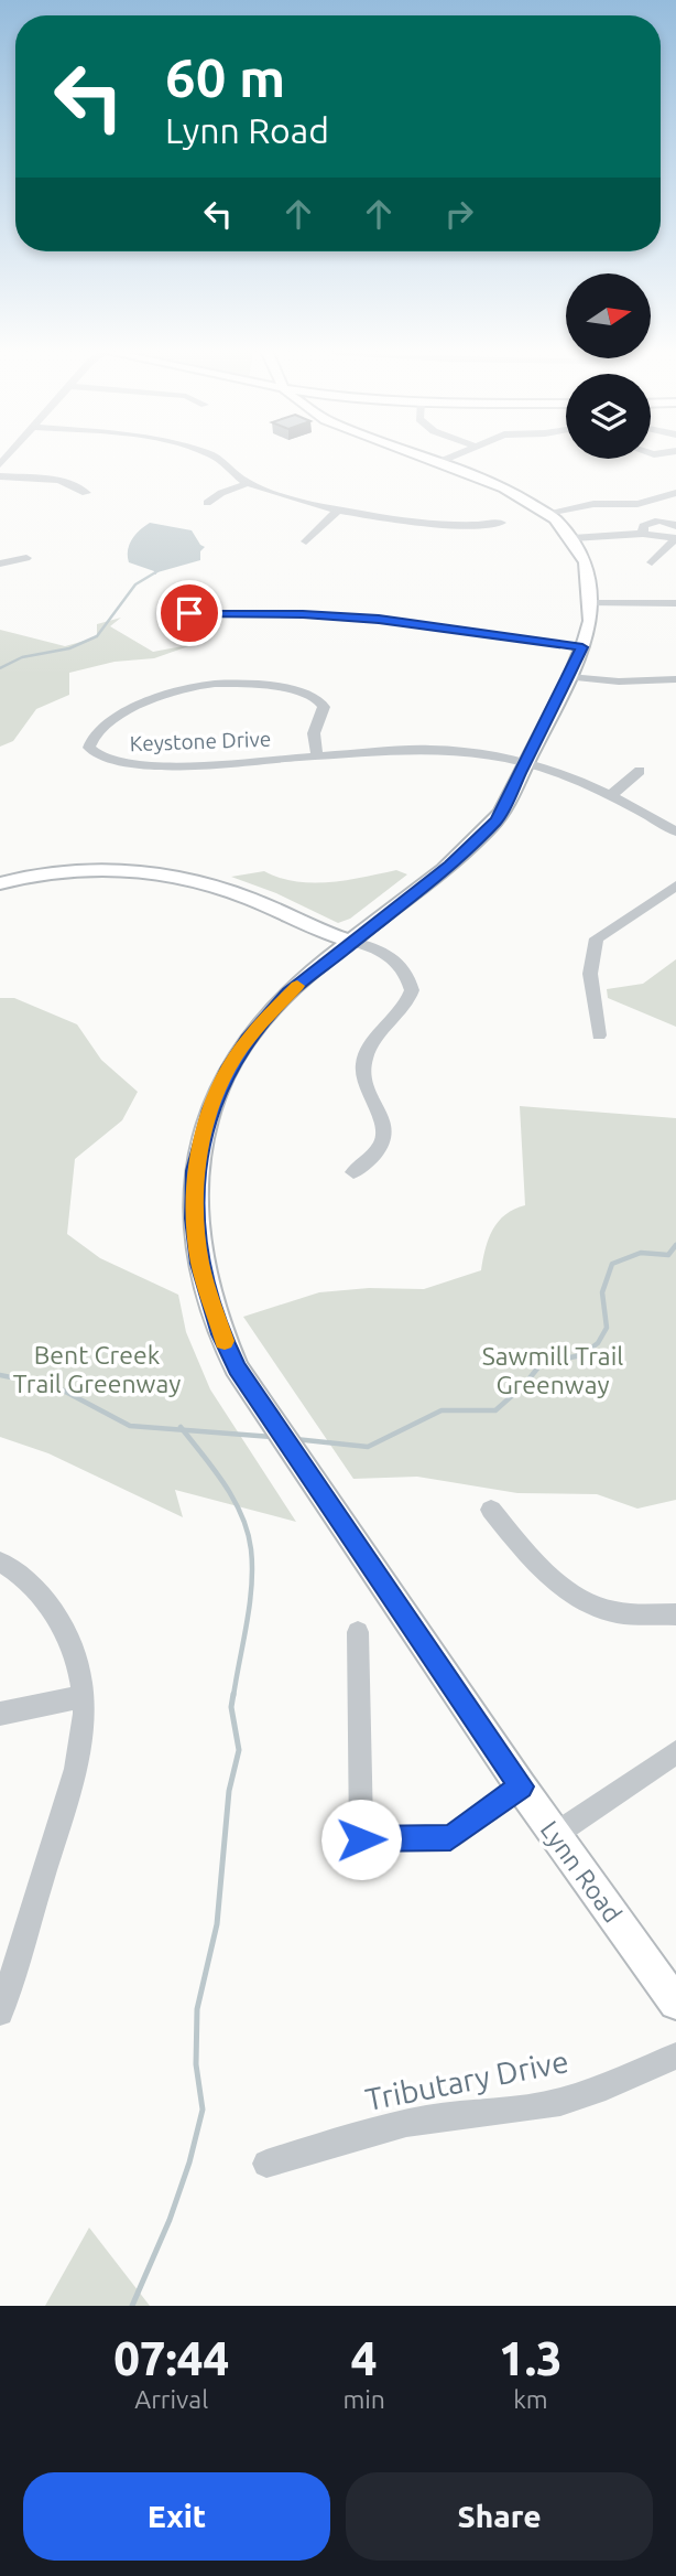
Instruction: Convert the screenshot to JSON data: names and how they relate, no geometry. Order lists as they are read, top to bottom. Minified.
{"streets":{"main road":["Lynn Road"],"street":["Keystone Drive","Tributary Drive"]},"crossings":[["Keystone Drive","Lynn Road"]],"parks":["Bent Creek Trail Greenway","Sawmill Trail Greenway"],"north":"right","page":{"turn":["60 m","Lynn Road"],"eta":["07:44","Arrival","4","min","1.3","km"],"buttons":["Exit","Share"]}}
